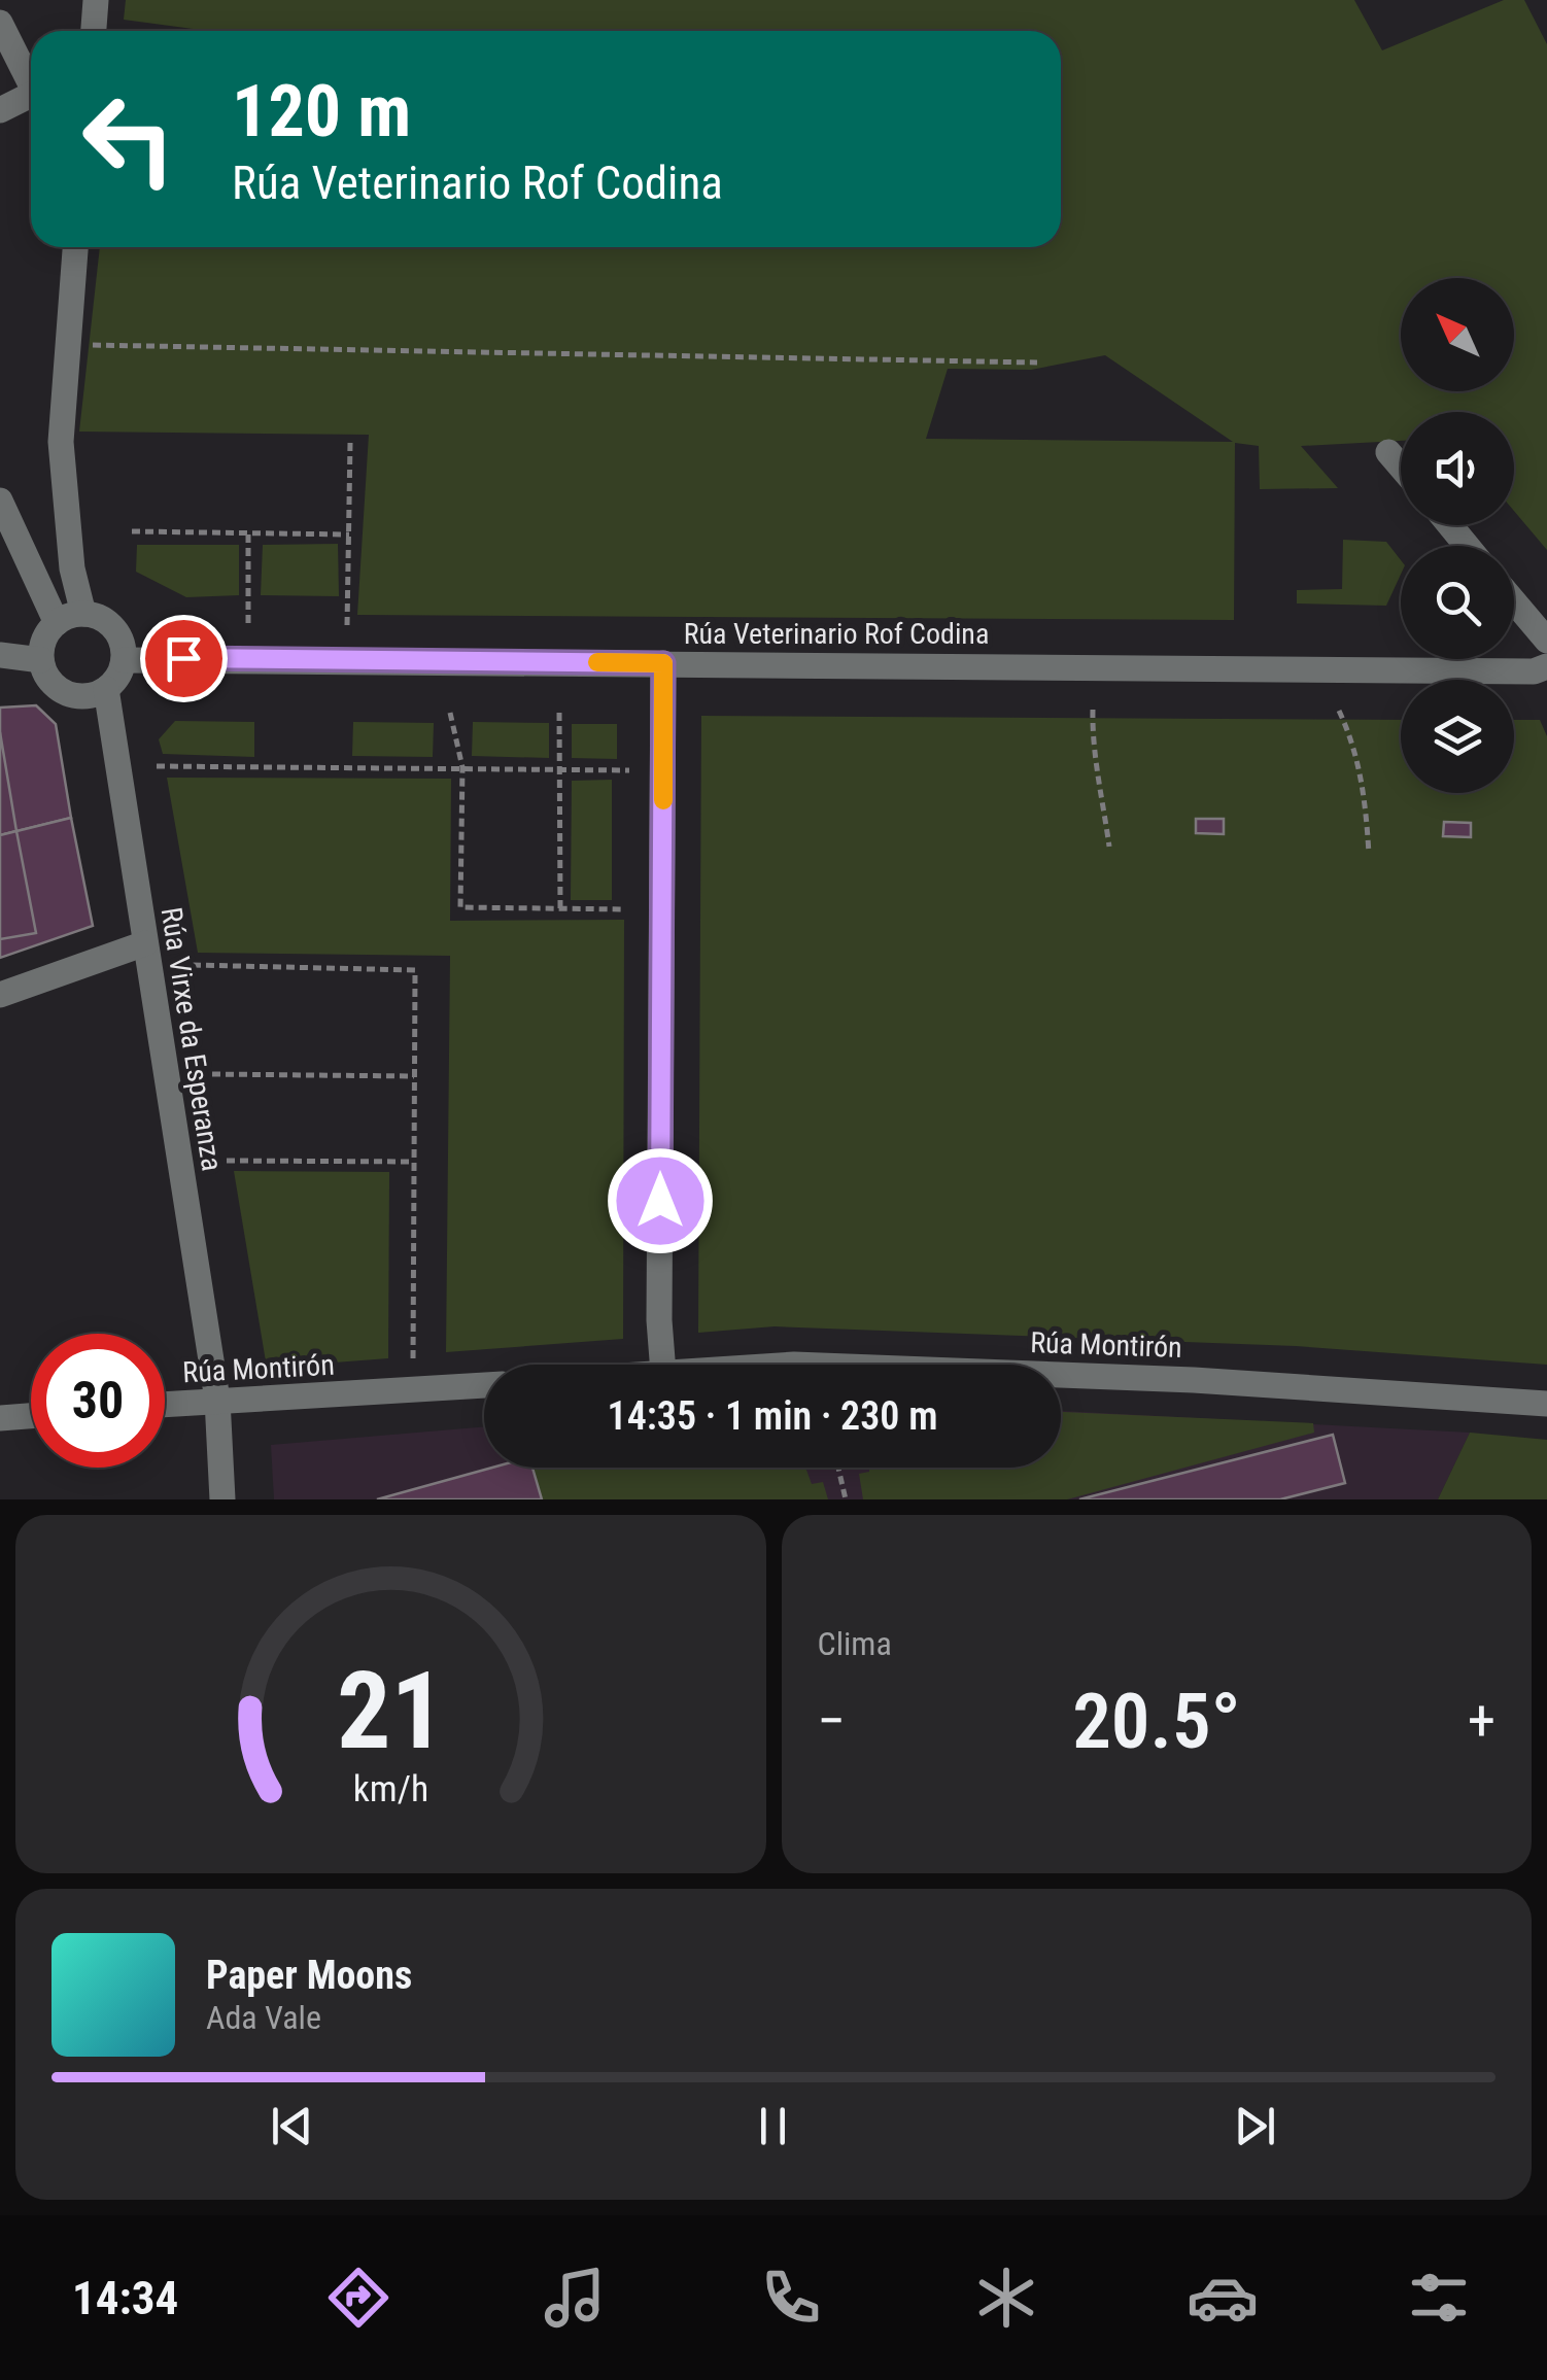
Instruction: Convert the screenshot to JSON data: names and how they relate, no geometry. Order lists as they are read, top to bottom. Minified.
{"streets":{"street":["Rúa Veterinario Rof Codina","Rúa Virxe da Esperanza","Rúa Montirón"]},"crossings":[["Rúa Veterinario Rof Codina","Rúa Virxe da Esperanza"],["Rúa Virxe da Esperanza","Rúa Montirón"]],"north":"top left","page":{"turn":["120 m","Rúa Veterinario Rof Codina"],"limit":"30","trip":"14:35 · 1 min · 230 m","tile":"Clima","heat":["−","20.5°","+"],"song":["Paper Moons","Ada Vale"],"tabs":"14:34","gauge":["21","km/h"]}}
